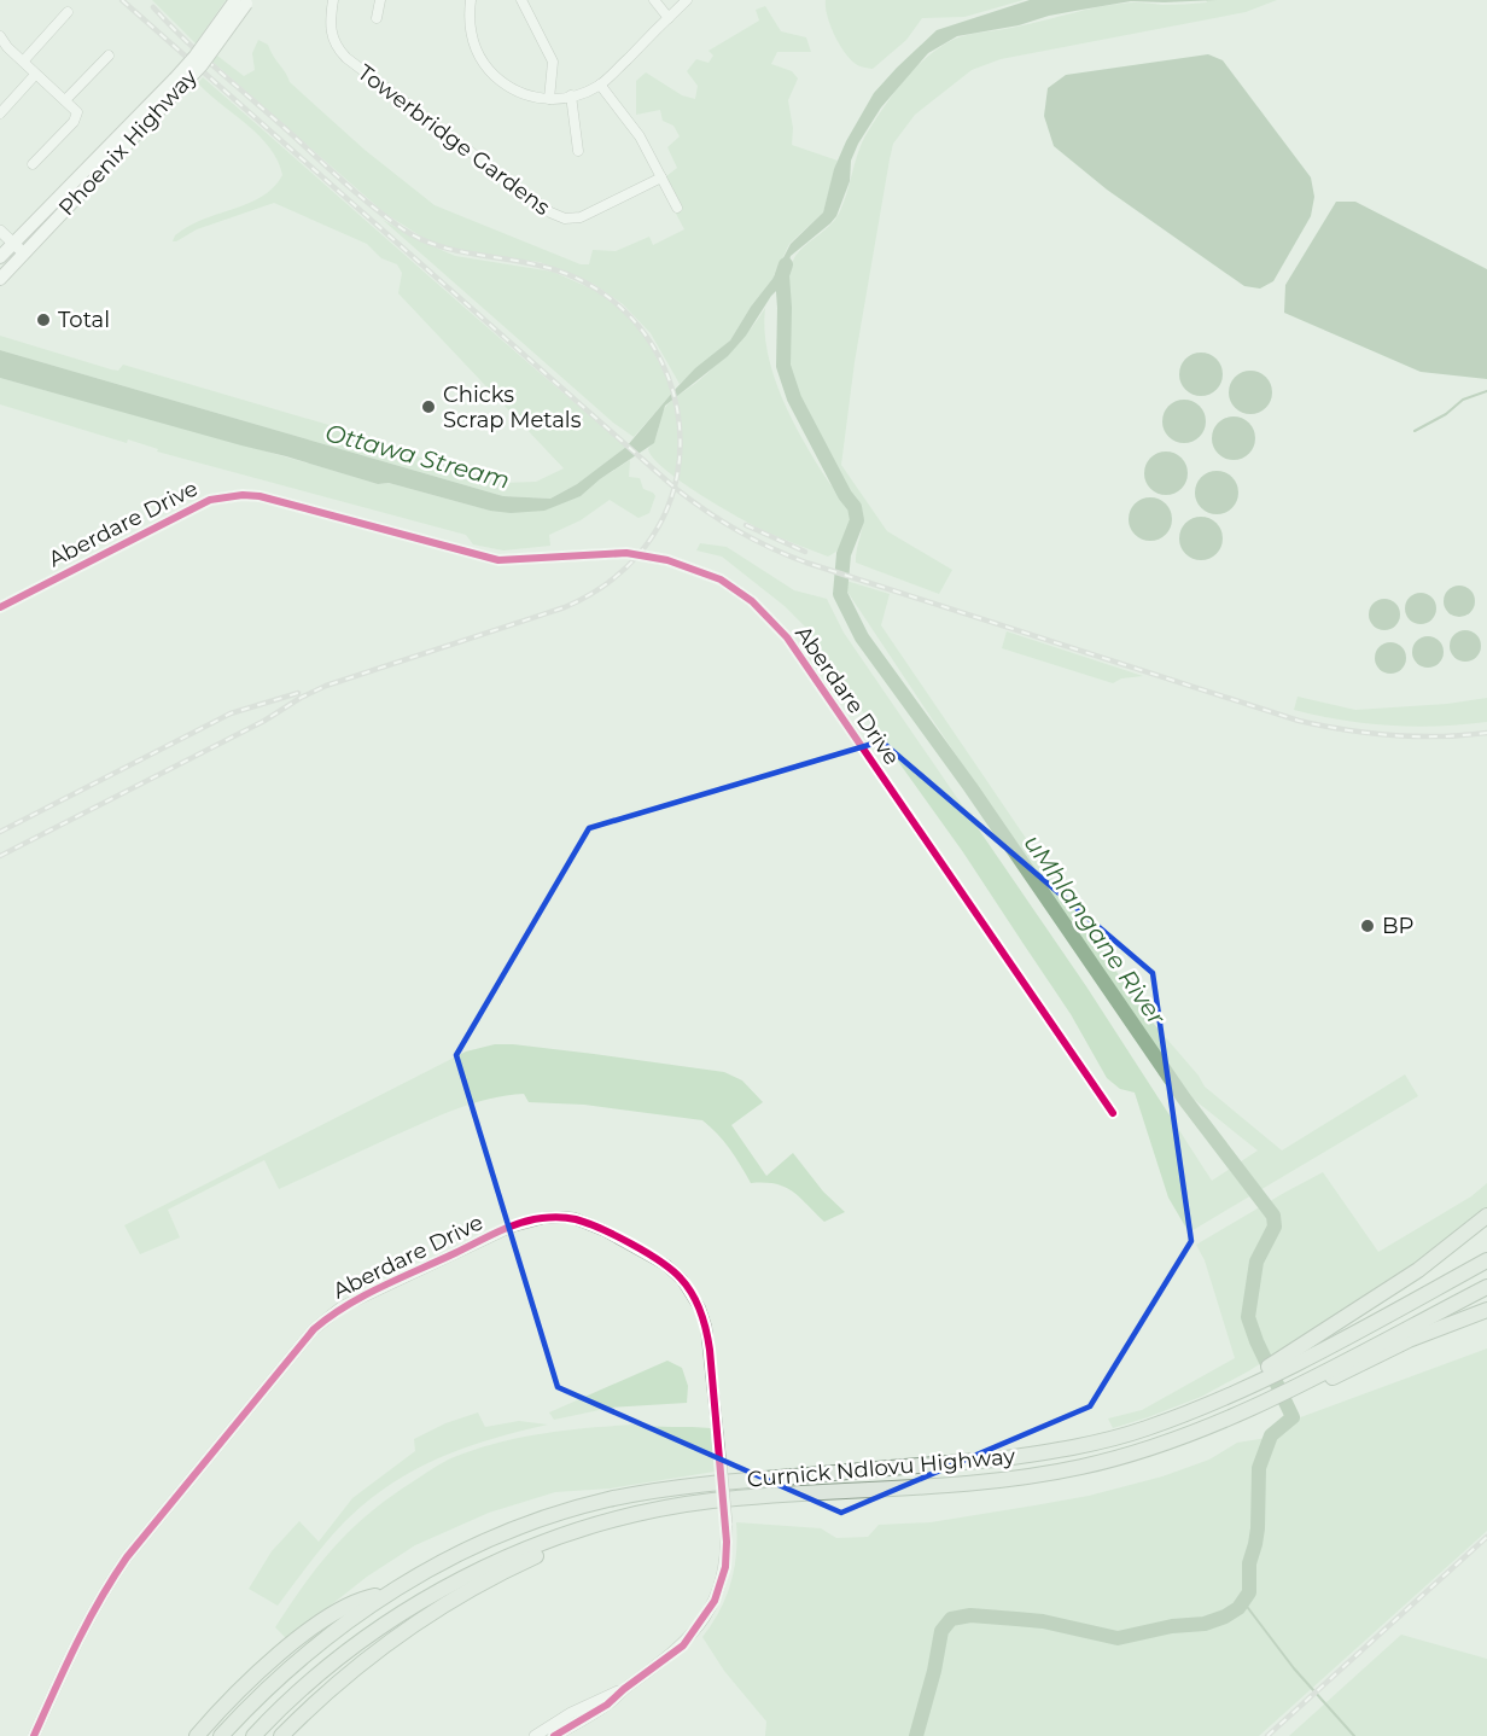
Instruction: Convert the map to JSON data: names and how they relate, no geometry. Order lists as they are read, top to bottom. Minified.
{"streets":{"main road":["Phoenix Highway","Curnick Ndlovu Highway"],"street":["Towerbridge Gardens","Aberdare Drive"]},"water":["Ottawa Stream","uMhlangane River"],"places":["Total","Chicks Scrap Metals","BP"]}
